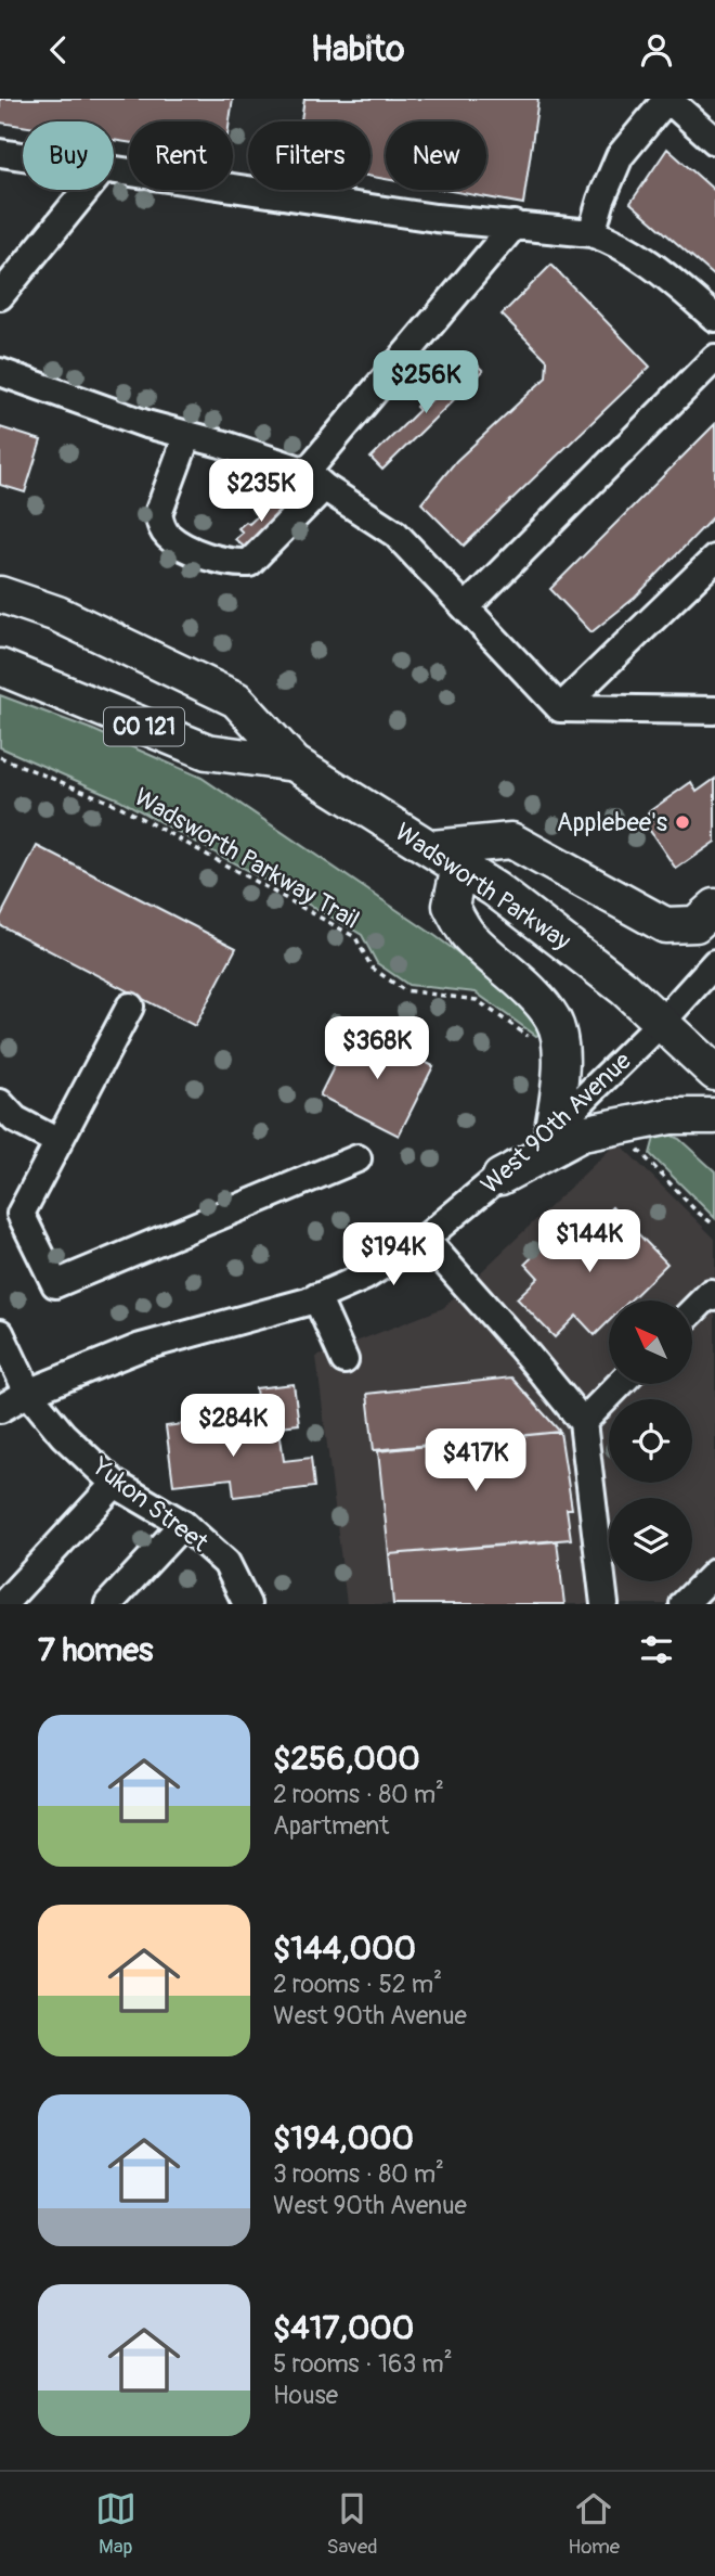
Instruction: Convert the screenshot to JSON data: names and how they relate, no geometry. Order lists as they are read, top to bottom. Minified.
{"streets":{"main road":["CO 121","Wadsworth Parkway"],"street":["West 90th Avenue","Yukon Street"],"path":["Wadsworth Parkway Trail"]},"crossings":[["CO 121","Wadsworth Parkway"],["CO 121","West 90th Avenue"],["Wadsworth Parkway","West 90th Avenue"],["West 90th Avenue","Yukon Street"]],"places":["Applebee's"],"north":"top left","page":{"header":"Habito","chip":["Buy","Rent","Filters","New"],"price":["$256K","$235K","$368K","$144K","$194K","$284K","$417K"],"heading":"7 homes","list":[{"name":"$256,000","note":"2 rooms · 80 m² · Apartment"},{"name":"$144,000","note":"2 rooms · 52 m² · West 90th Avenue"},{"name":"$194,000","note":"3 rooms · 80 m² · West 90th Avenue"},{"name":"$417,000","note":"5 rooms · 163 m² · House"}],"tabs":["Map","Saved","Home"]}}
